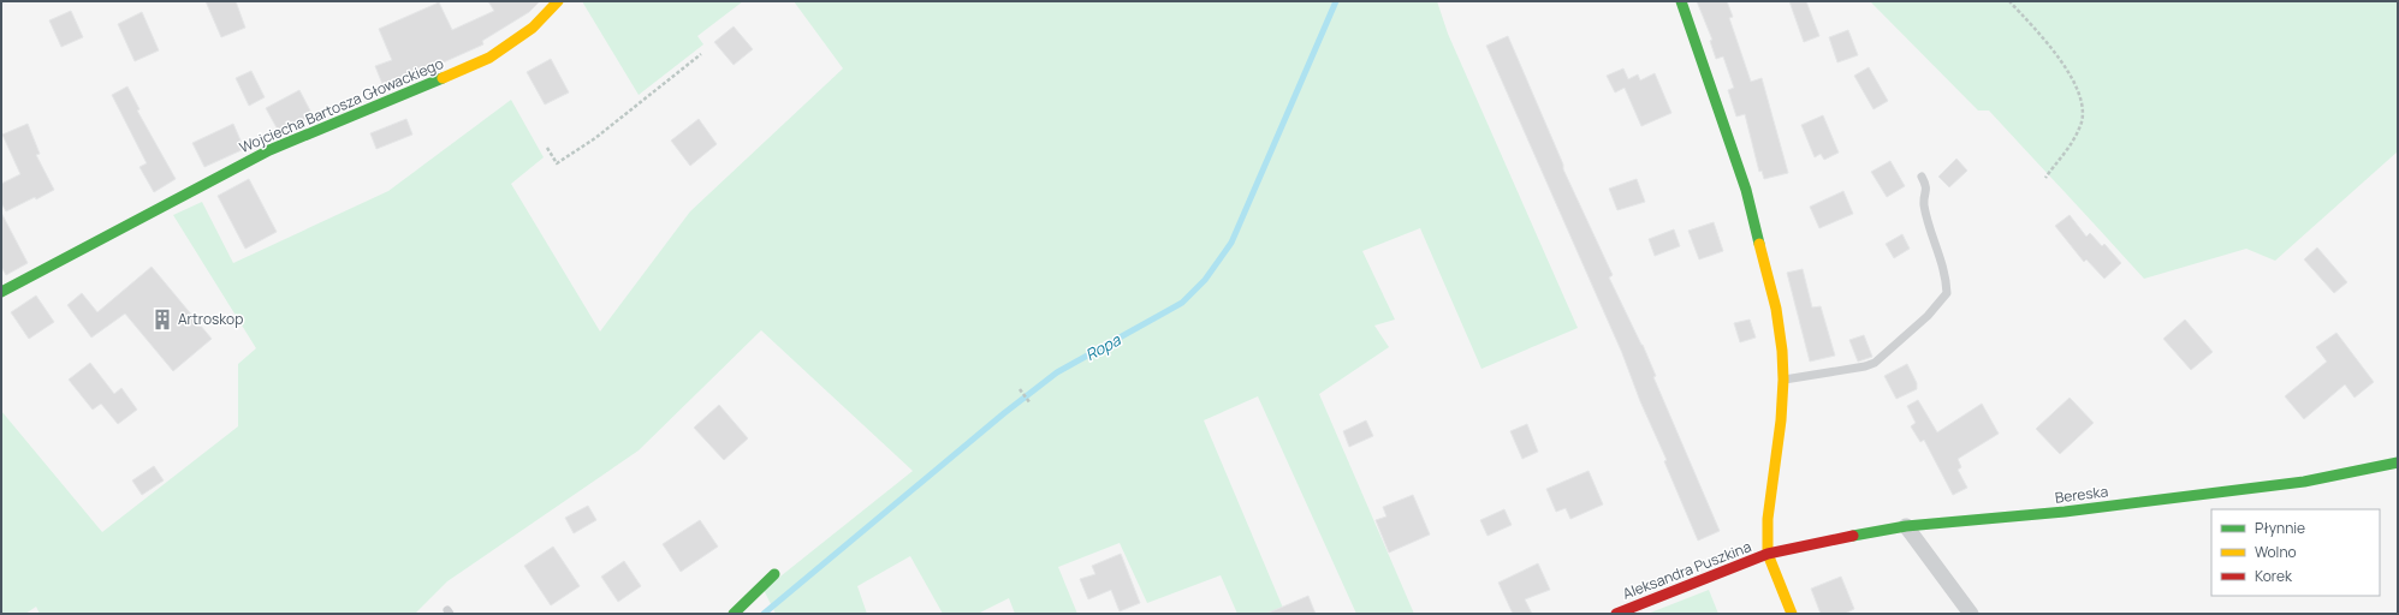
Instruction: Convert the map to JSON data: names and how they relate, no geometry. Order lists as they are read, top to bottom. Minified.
{"streets":{"street":["Wojciecha Bartosza Głowackiego","Bereska","Aleksandra Puszkina"]},"crossings":[["Bereska","Aleksandra Puszkina"]],"water":["Ropa"],"places":{"building":["Artroskop"]},"legend":["Płynnie","Wolno","Korek"]}
